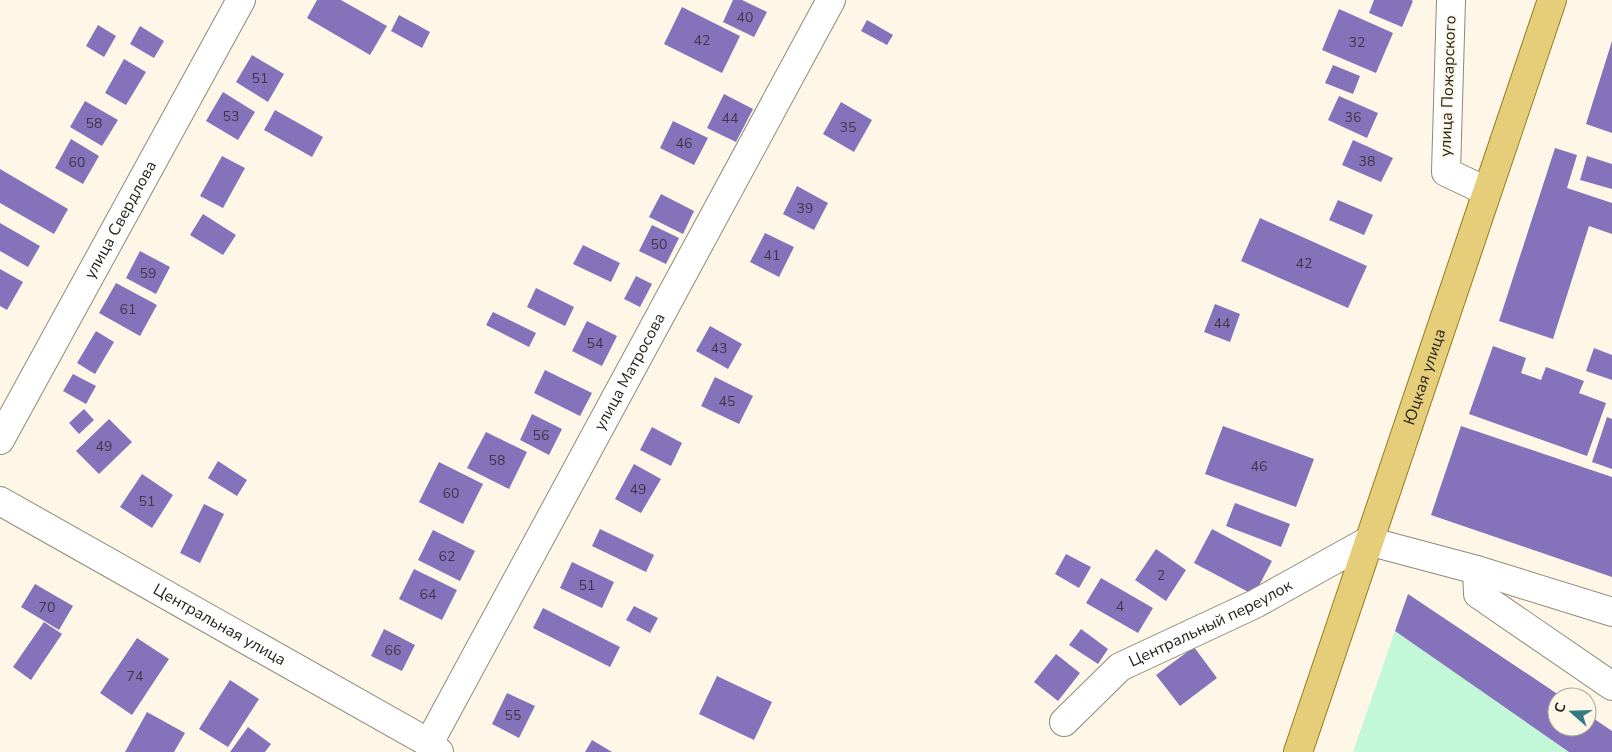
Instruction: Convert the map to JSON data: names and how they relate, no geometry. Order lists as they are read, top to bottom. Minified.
{"streets":{"main road":["Юцкая улица"],"street":["улица Пожарского","улица Свердлова","улица Матросова","Центральный переулок","Центральная улица"]},"crossings":[["улица Пожарского","Юцкая улица"],["улица Матросова","Центральная улица"],["Юцкая улица","Центральный переулок"]],"house_numbers":["40","42","32","51","53","36","44","58","35","46","38","60","39","50","41","42","59","61","44","54","43","45","56","49","58","46","49","60","51","62","2","51","64","4","70","66","74","55"],"north":"left"}
